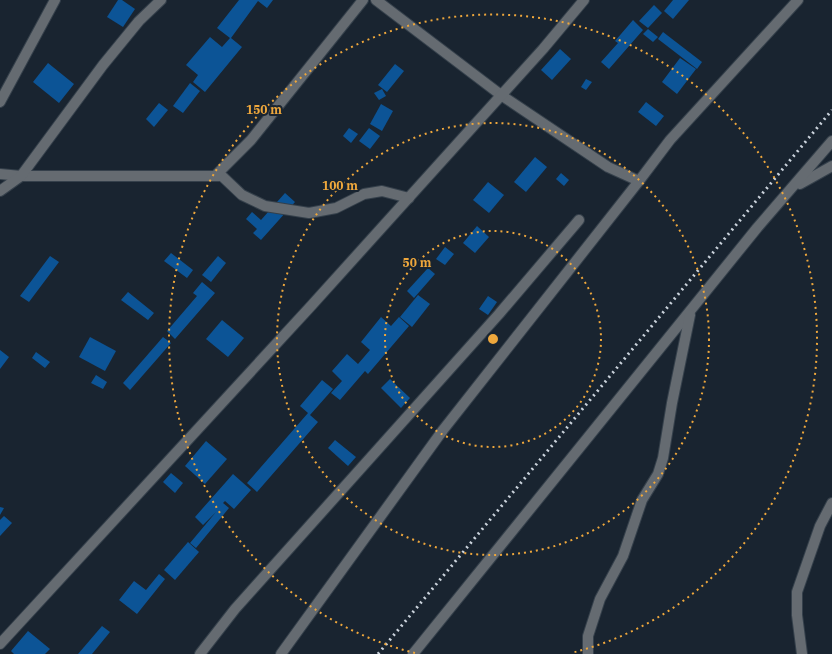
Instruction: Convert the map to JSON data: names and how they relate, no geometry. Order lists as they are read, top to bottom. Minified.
{"rings":["150 m","100 m","50 m"]}
